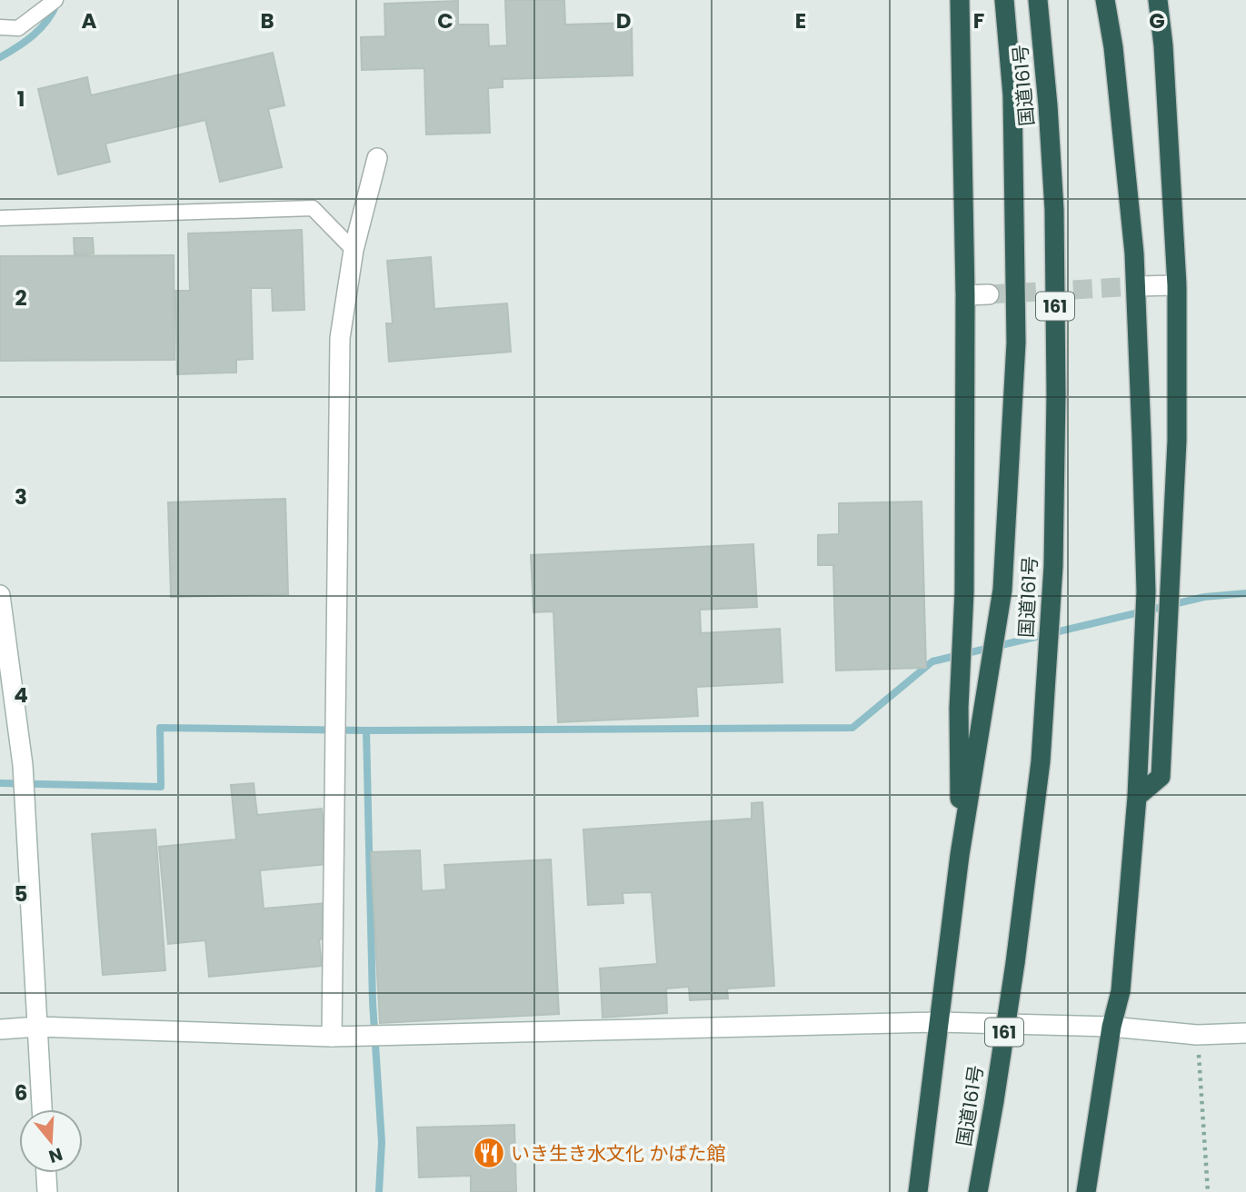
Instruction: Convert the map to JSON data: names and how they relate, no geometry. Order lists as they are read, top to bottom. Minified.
{"streets":{"highway":["国道161号","161"]},"places":{"restaurant":["いき生き水文化 かばた館"]},"north":"bottom","grid":{"columns":["A","B","C","D","E","F","G"],"rows":["1","2","3","4","5","6"]}}
